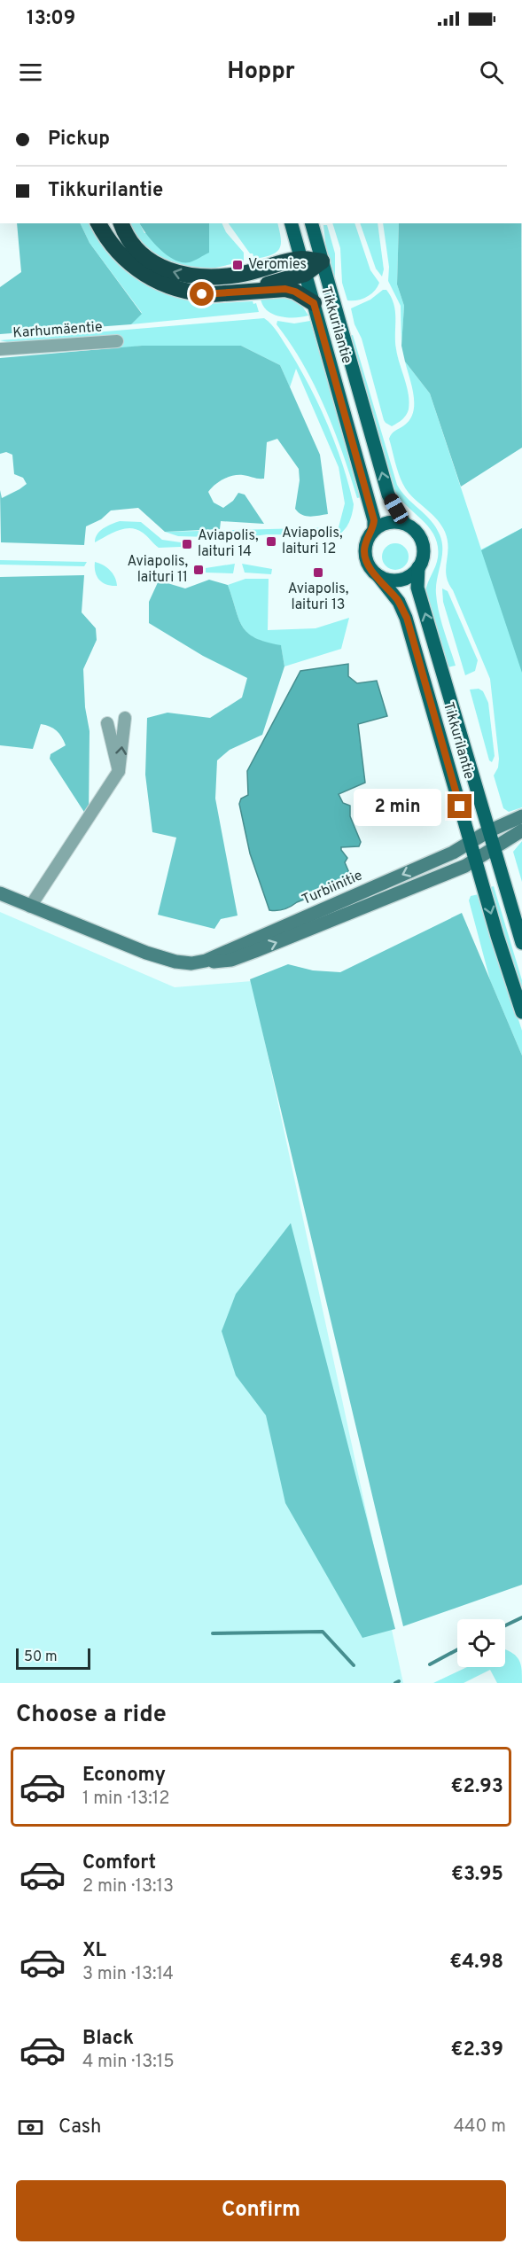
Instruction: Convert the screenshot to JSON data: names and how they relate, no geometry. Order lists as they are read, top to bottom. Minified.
{"streets":{"main road":["Tikkurilantie"],"street":["Karhumäentie","Turbiinitie"]},"crossings":[["Tikkurilantie","Turbiinitie"]],"places":{"transit":["Veromies","Aviapolis, laituri 12","Aviapolis, laituri 14","Aviapolis, laituri 11","Aviapolis, laituri 13"]},"scale_bar":"50 m","page":{"status":"13:09","header":"Hoppr","banner":["Pickup","Tikkurilantie"],"bubble":"2 min","scale":"50 m","heading":"Choose a ride","list":[{"name":"Economy","note":"1 min · 13:12","value":"€2.93"},{"name":"Comfort","note":"2 min · 13:13","value":"€3.95"},{"name":"XL","note":"3 min · 13:14","value":"€4.98"},{"name":"Black","note":"4 min · 13:15","value":"€2.39"}],"pay":["Cash","440 m"],"buttons":"Confirm"}}
